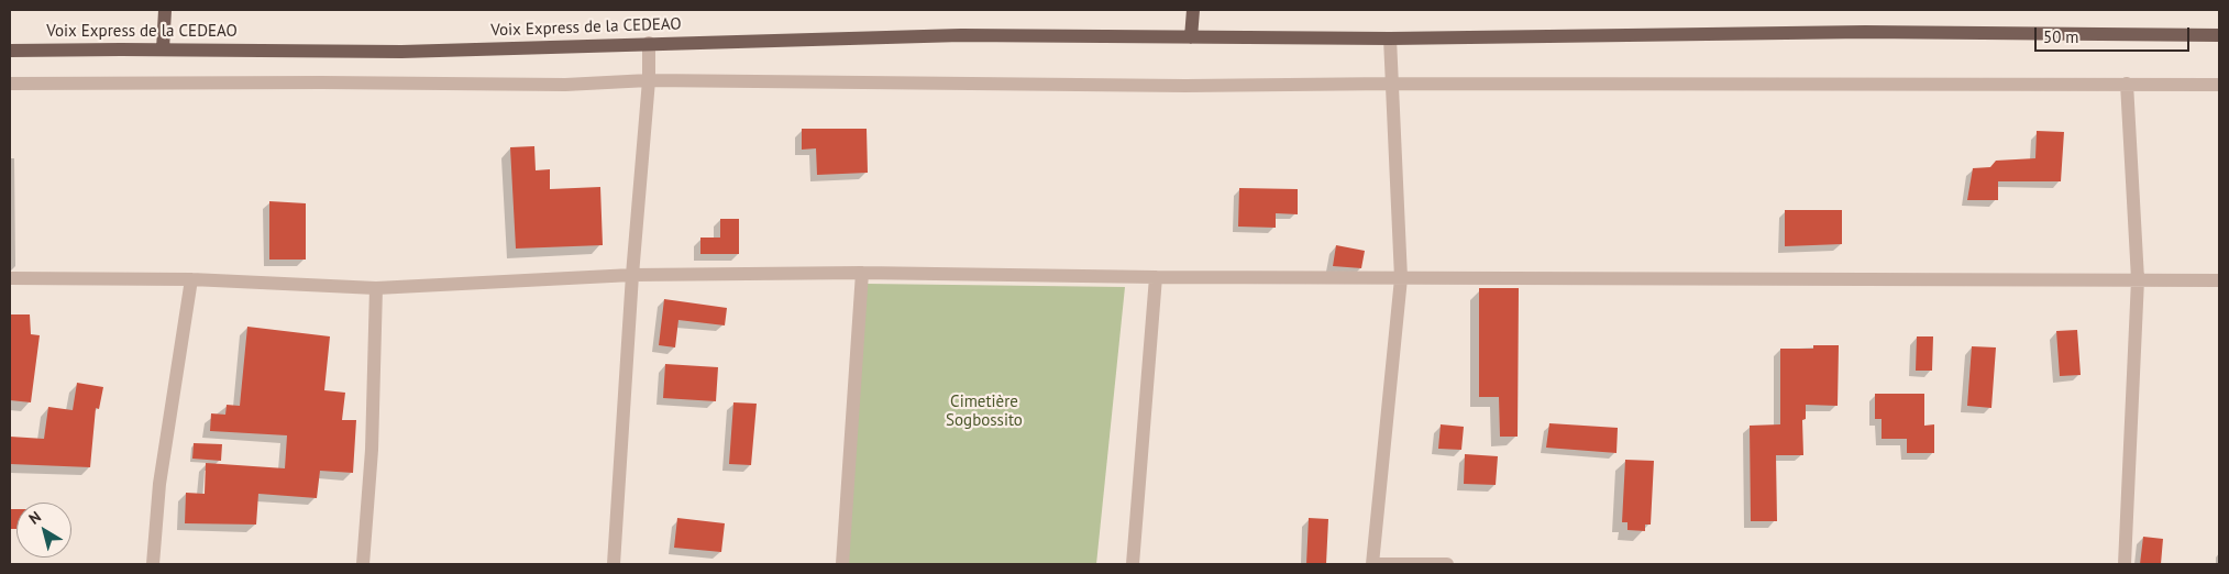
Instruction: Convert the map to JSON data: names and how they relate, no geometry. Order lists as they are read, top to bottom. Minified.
{"streets":{"main road":["Voix Express de la CEDEAO"]},"parks":["Cimetière Sogbossito"],"scale_bar":"50 m","north":"top left"}
